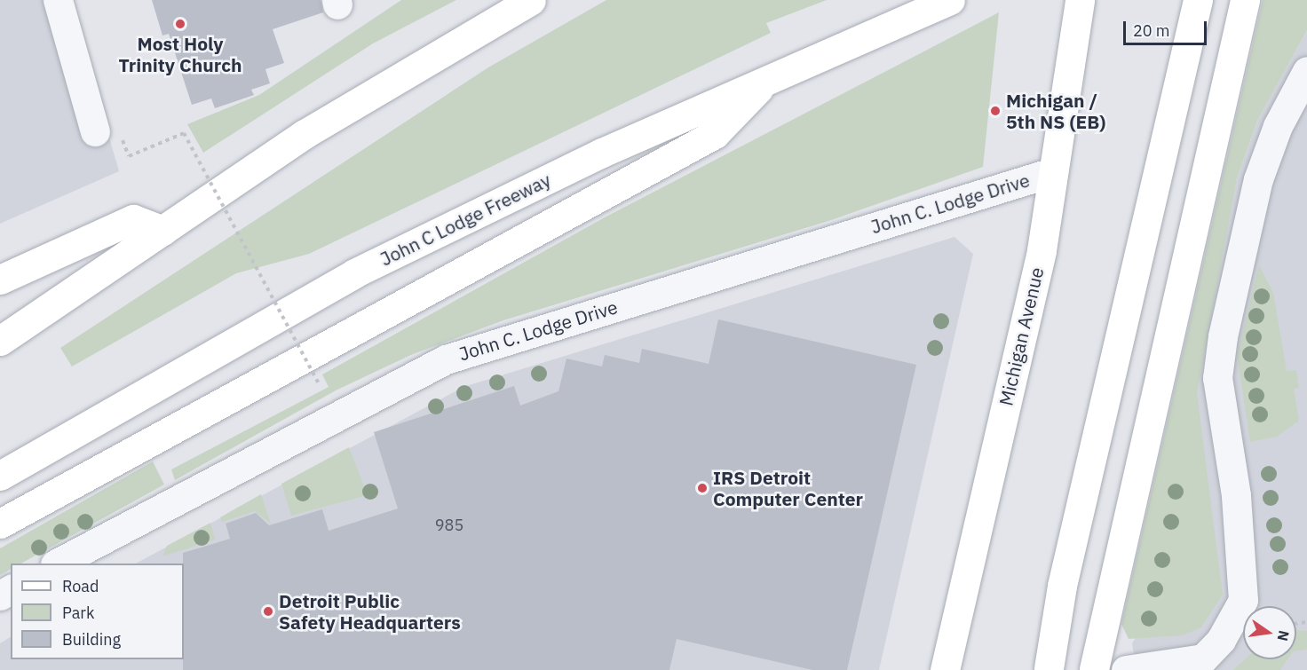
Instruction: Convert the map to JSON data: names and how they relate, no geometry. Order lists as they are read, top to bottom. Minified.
{"streets":{"main road":["John C Lodge Freeway","Michigan Avenue"],"street":["John C. Lodge Drive"]},"crossings":[["John C. Lodge Drive","Michigan Avenue"]],"places":["Most Holy Trinity Church","Michigan / 5th NS (EB)","IRS Detroit Computer Center","Detroit Public Safety Headquarters"],"house_numbers":["985"],"legend":["Road","Park","Building"],"scale_bar":"20 m","north":"right"}
